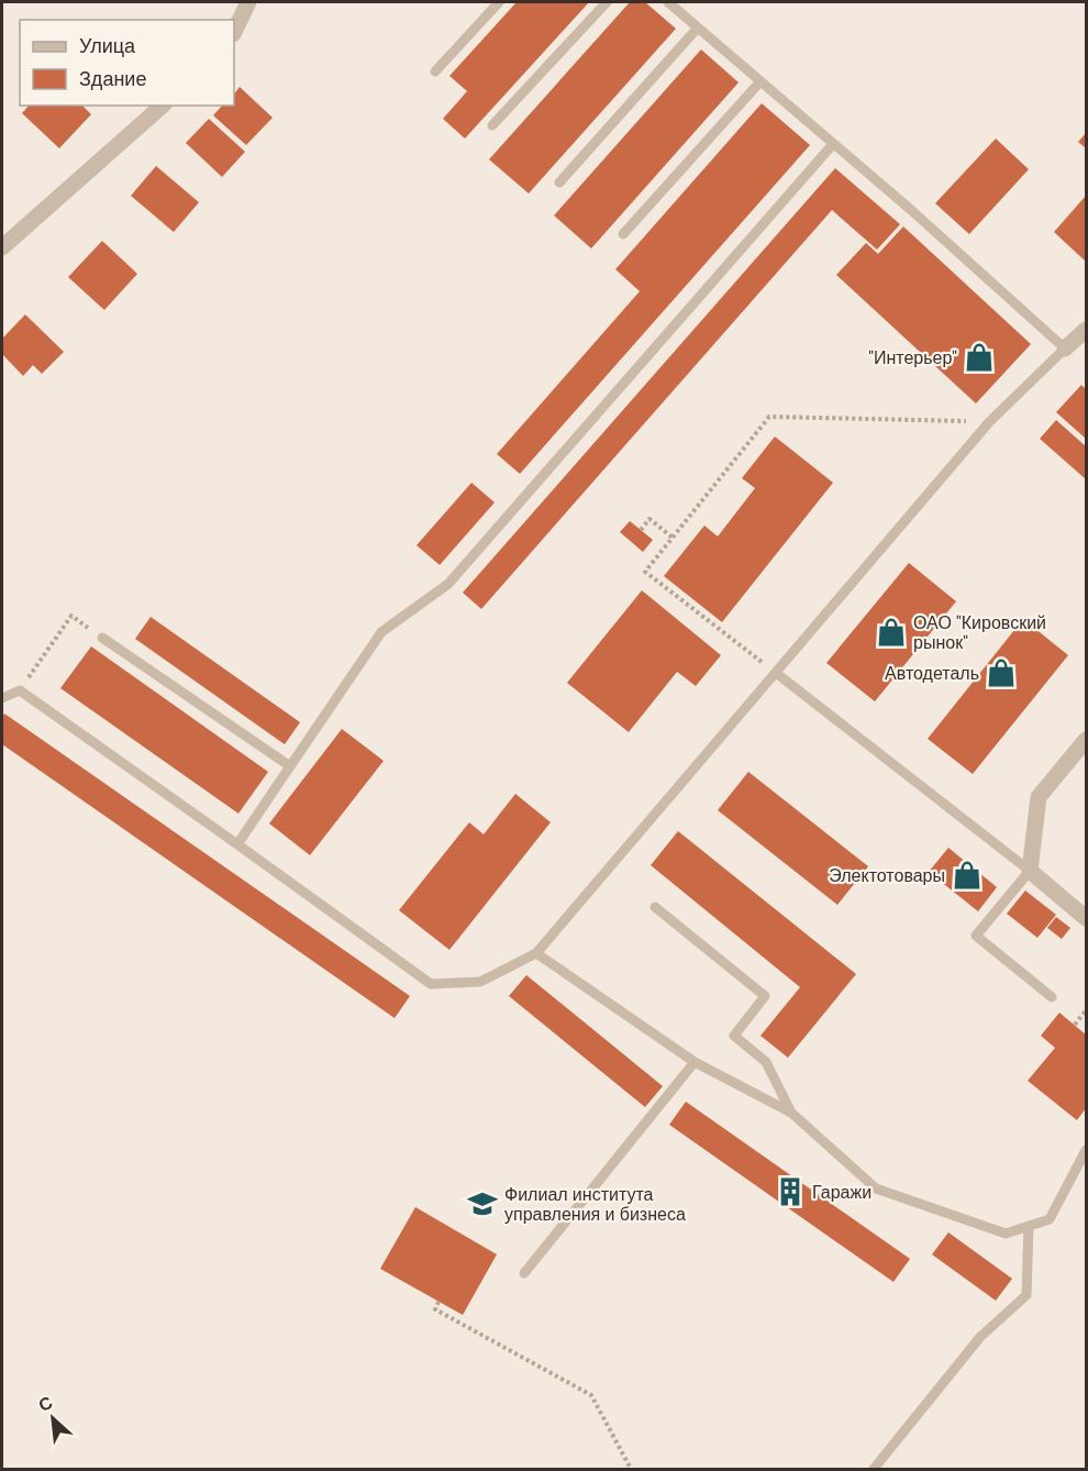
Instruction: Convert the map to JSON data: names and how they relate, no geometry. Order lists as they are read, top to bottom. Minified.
{"places":{"shop":["\"Интерьер\"","ОАО \"Кировский рынок\"","Автодеталь","Электотовары"],"building":["Гаражи"],"school or university":["Филиал института управления и бизнеса"]},"legend":["Улица","Здание"],"north":"top left"}
